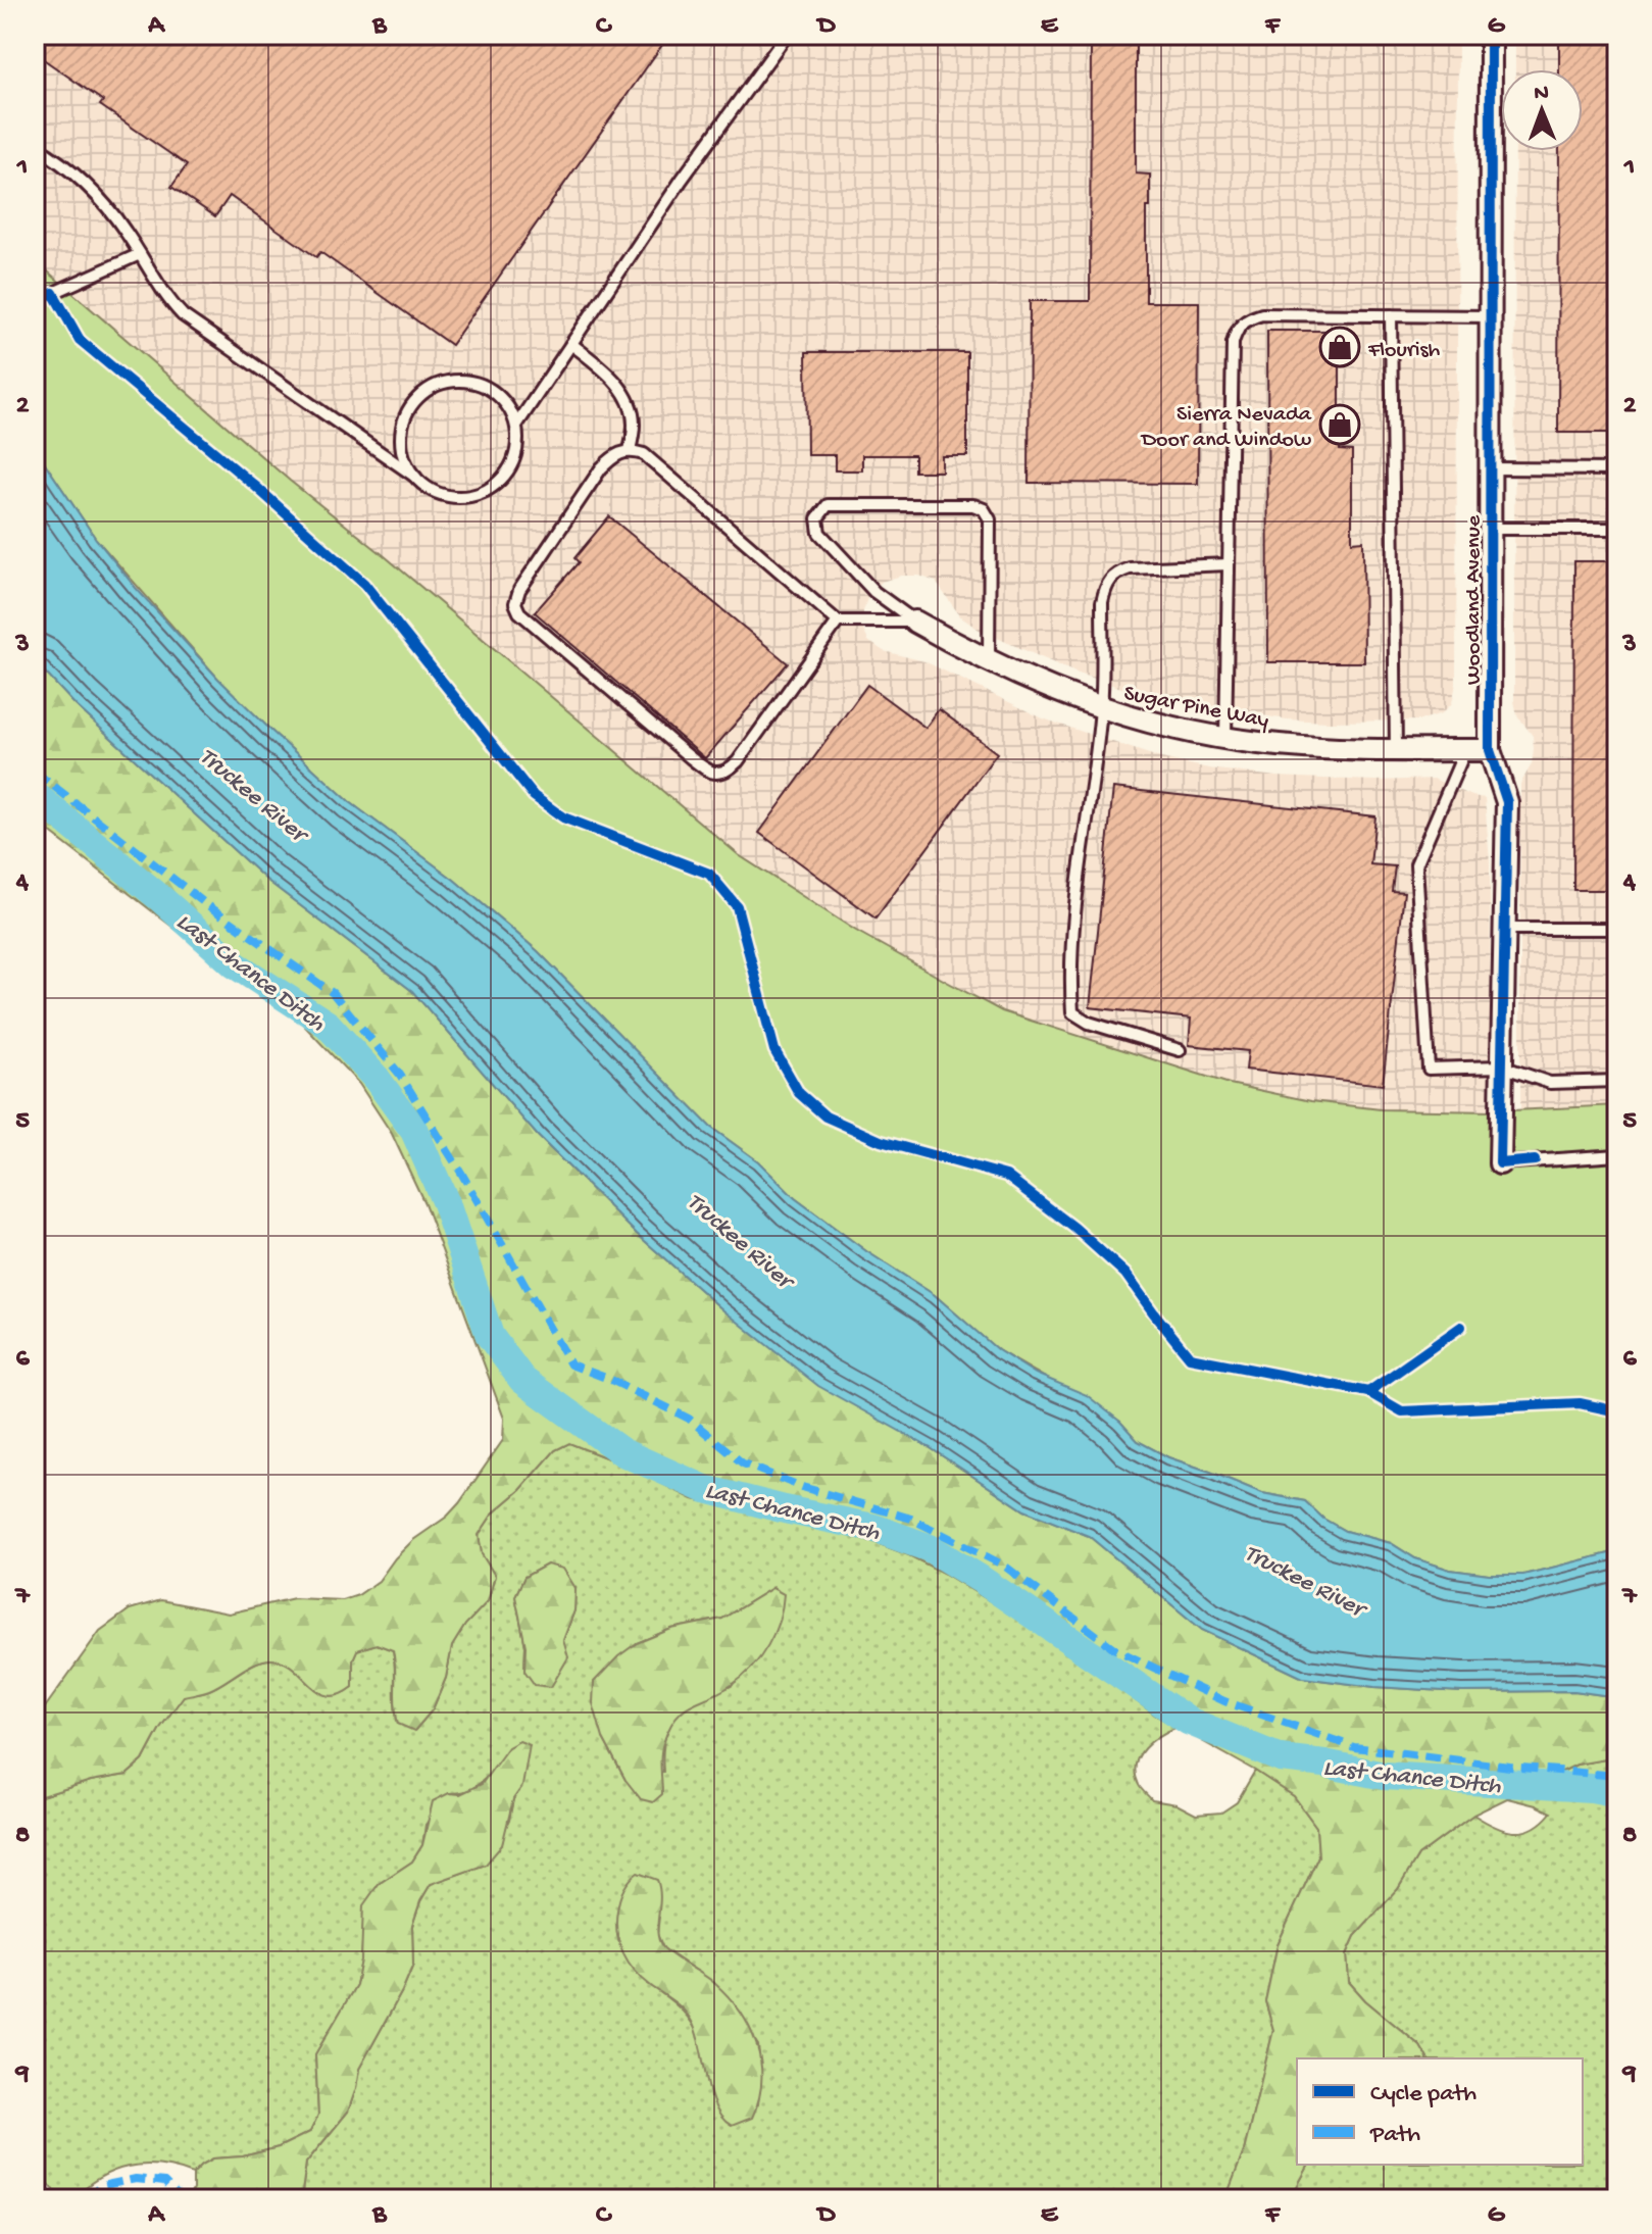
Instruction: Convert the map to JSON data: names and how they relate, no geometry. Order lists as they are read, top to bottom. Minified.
{"streets":{"street":["Woodland Avenue","Sugar Pine Way"]},"crossings":[["Woodland Avenue","Sugar Pine Way"]],"water":["Truckee River","Last Chance Ditch"],"places":{"shop":["Flourish","Sierra Nevada Door and Window"]},"legend":["Cycle path","Path"],"north":"top","grid":{"columns":["A","B","C","D","E","F","G"],"rows":["1","2","3","4","5","6","7","8","9"]}}
